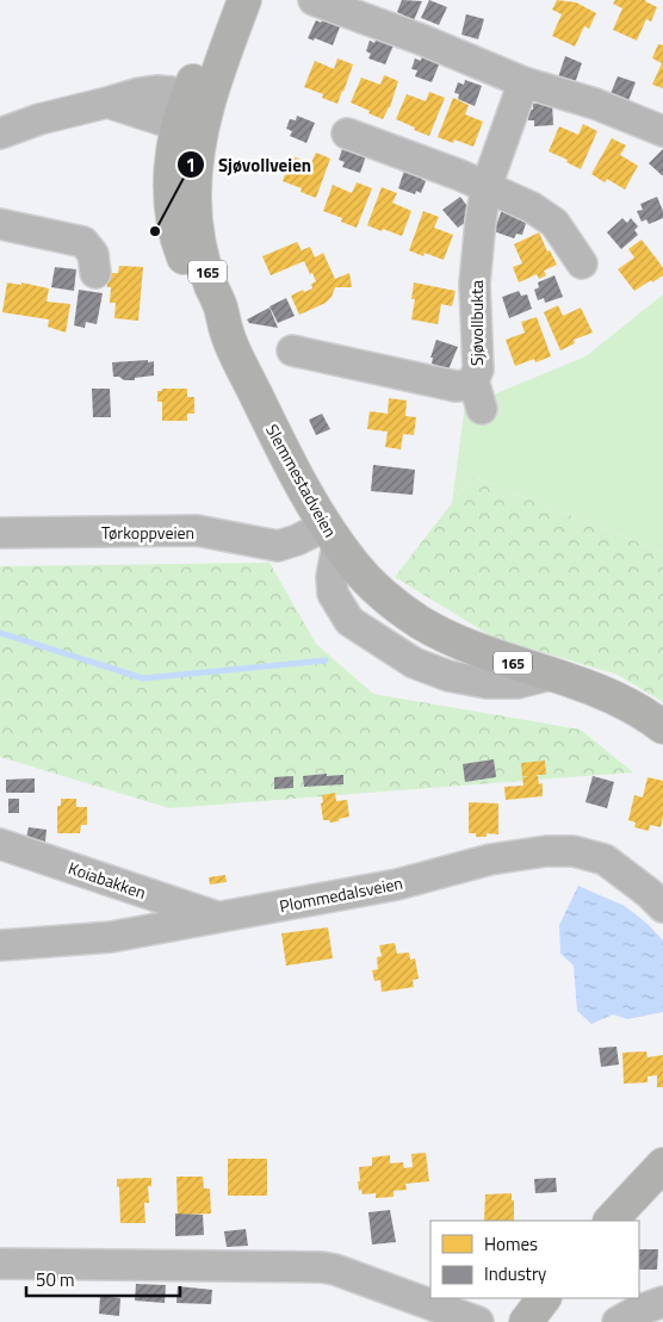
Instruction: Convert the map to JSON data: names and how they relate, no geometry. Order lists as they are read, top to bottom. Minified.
{"streets":{"main road":["165","Slemmestadveien"],"street":["Sjøvollbukta","Tørkoppveien","Koiabakken","Plommedalsveien"]},"crossings":[["Slemmestadveien","Tørkoppveien"],["Koiabakken","Plommedalsveien"]],"places":["Sjøvollveien"],"legend":["Homes","Industry"],"scale_bar":"50 m"}
